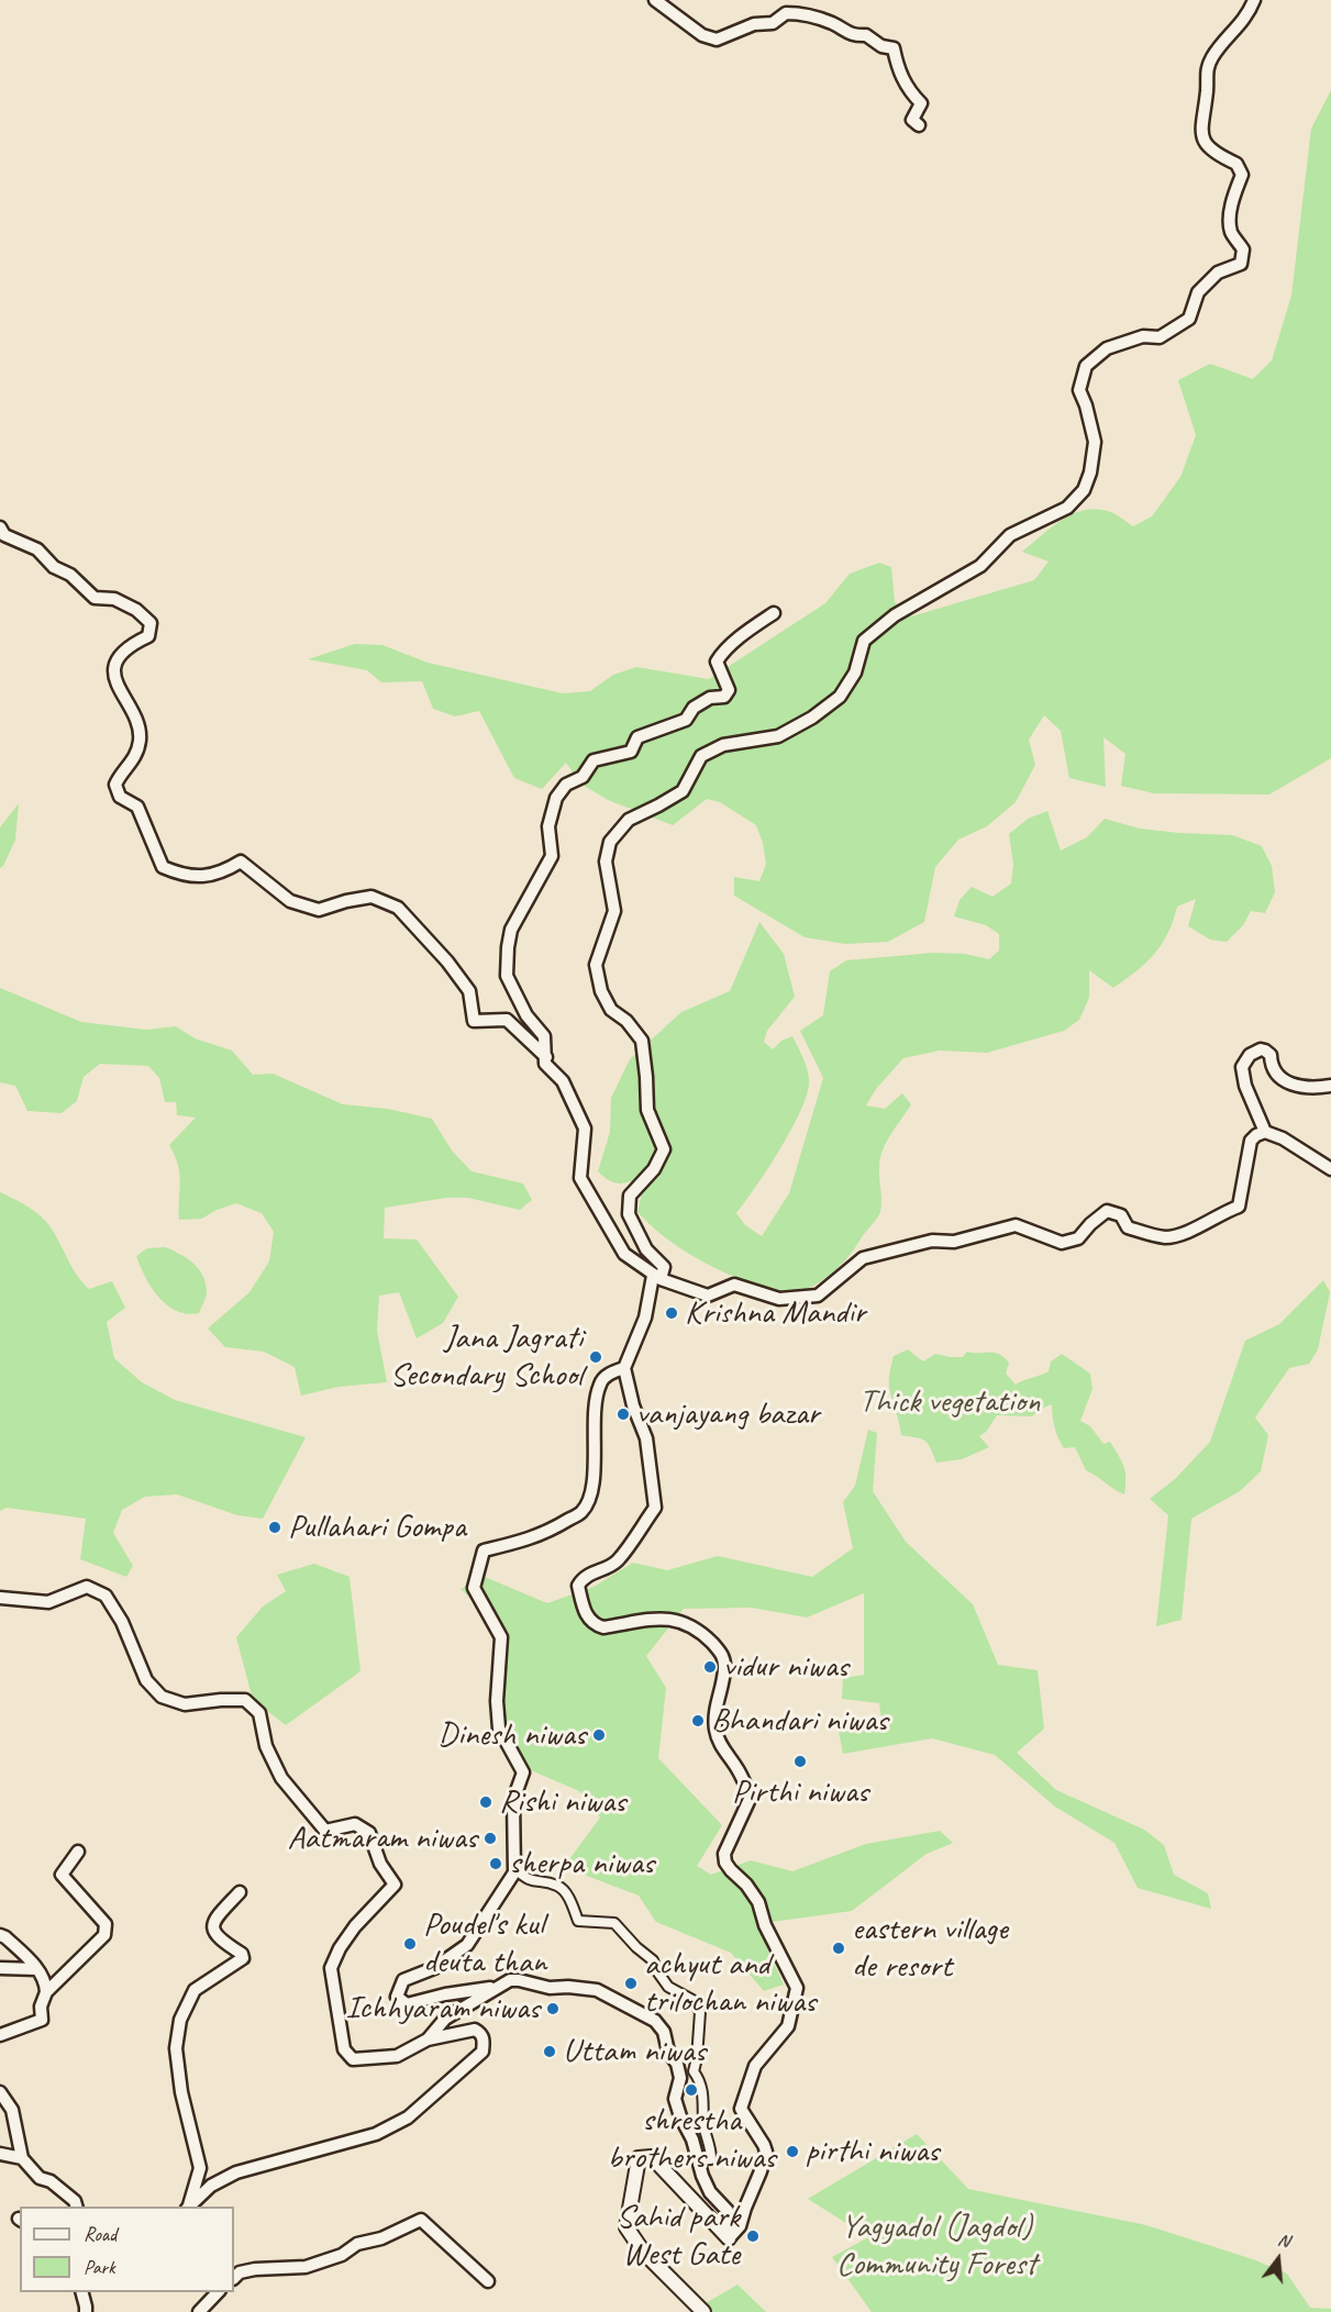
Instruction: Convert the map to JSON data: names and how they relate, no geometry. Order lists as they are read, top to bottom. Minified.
{"parks":["Thick vegetation","Yagyadol (Jagdol) Community Forest"],"places":["Krishna Mandir","Jana Jagrati Secondary School","vanjayang bazar","Pullahari Gompa","vidur niwas","Bhandari niwas","Dinesh niwas","Pirthi niwas","Rishi niwas","Aatmaram niwas","sherpa niwas","Poudel's kul deuta than","eastern village de resort","achyut and trilochan niwas","Ichhyaram niwas","Uttam niwas","shrestha brothers niwas","pirthi niwas","Sahid park West Gate"],"legend":["Road","Park"],"north":"top"}
